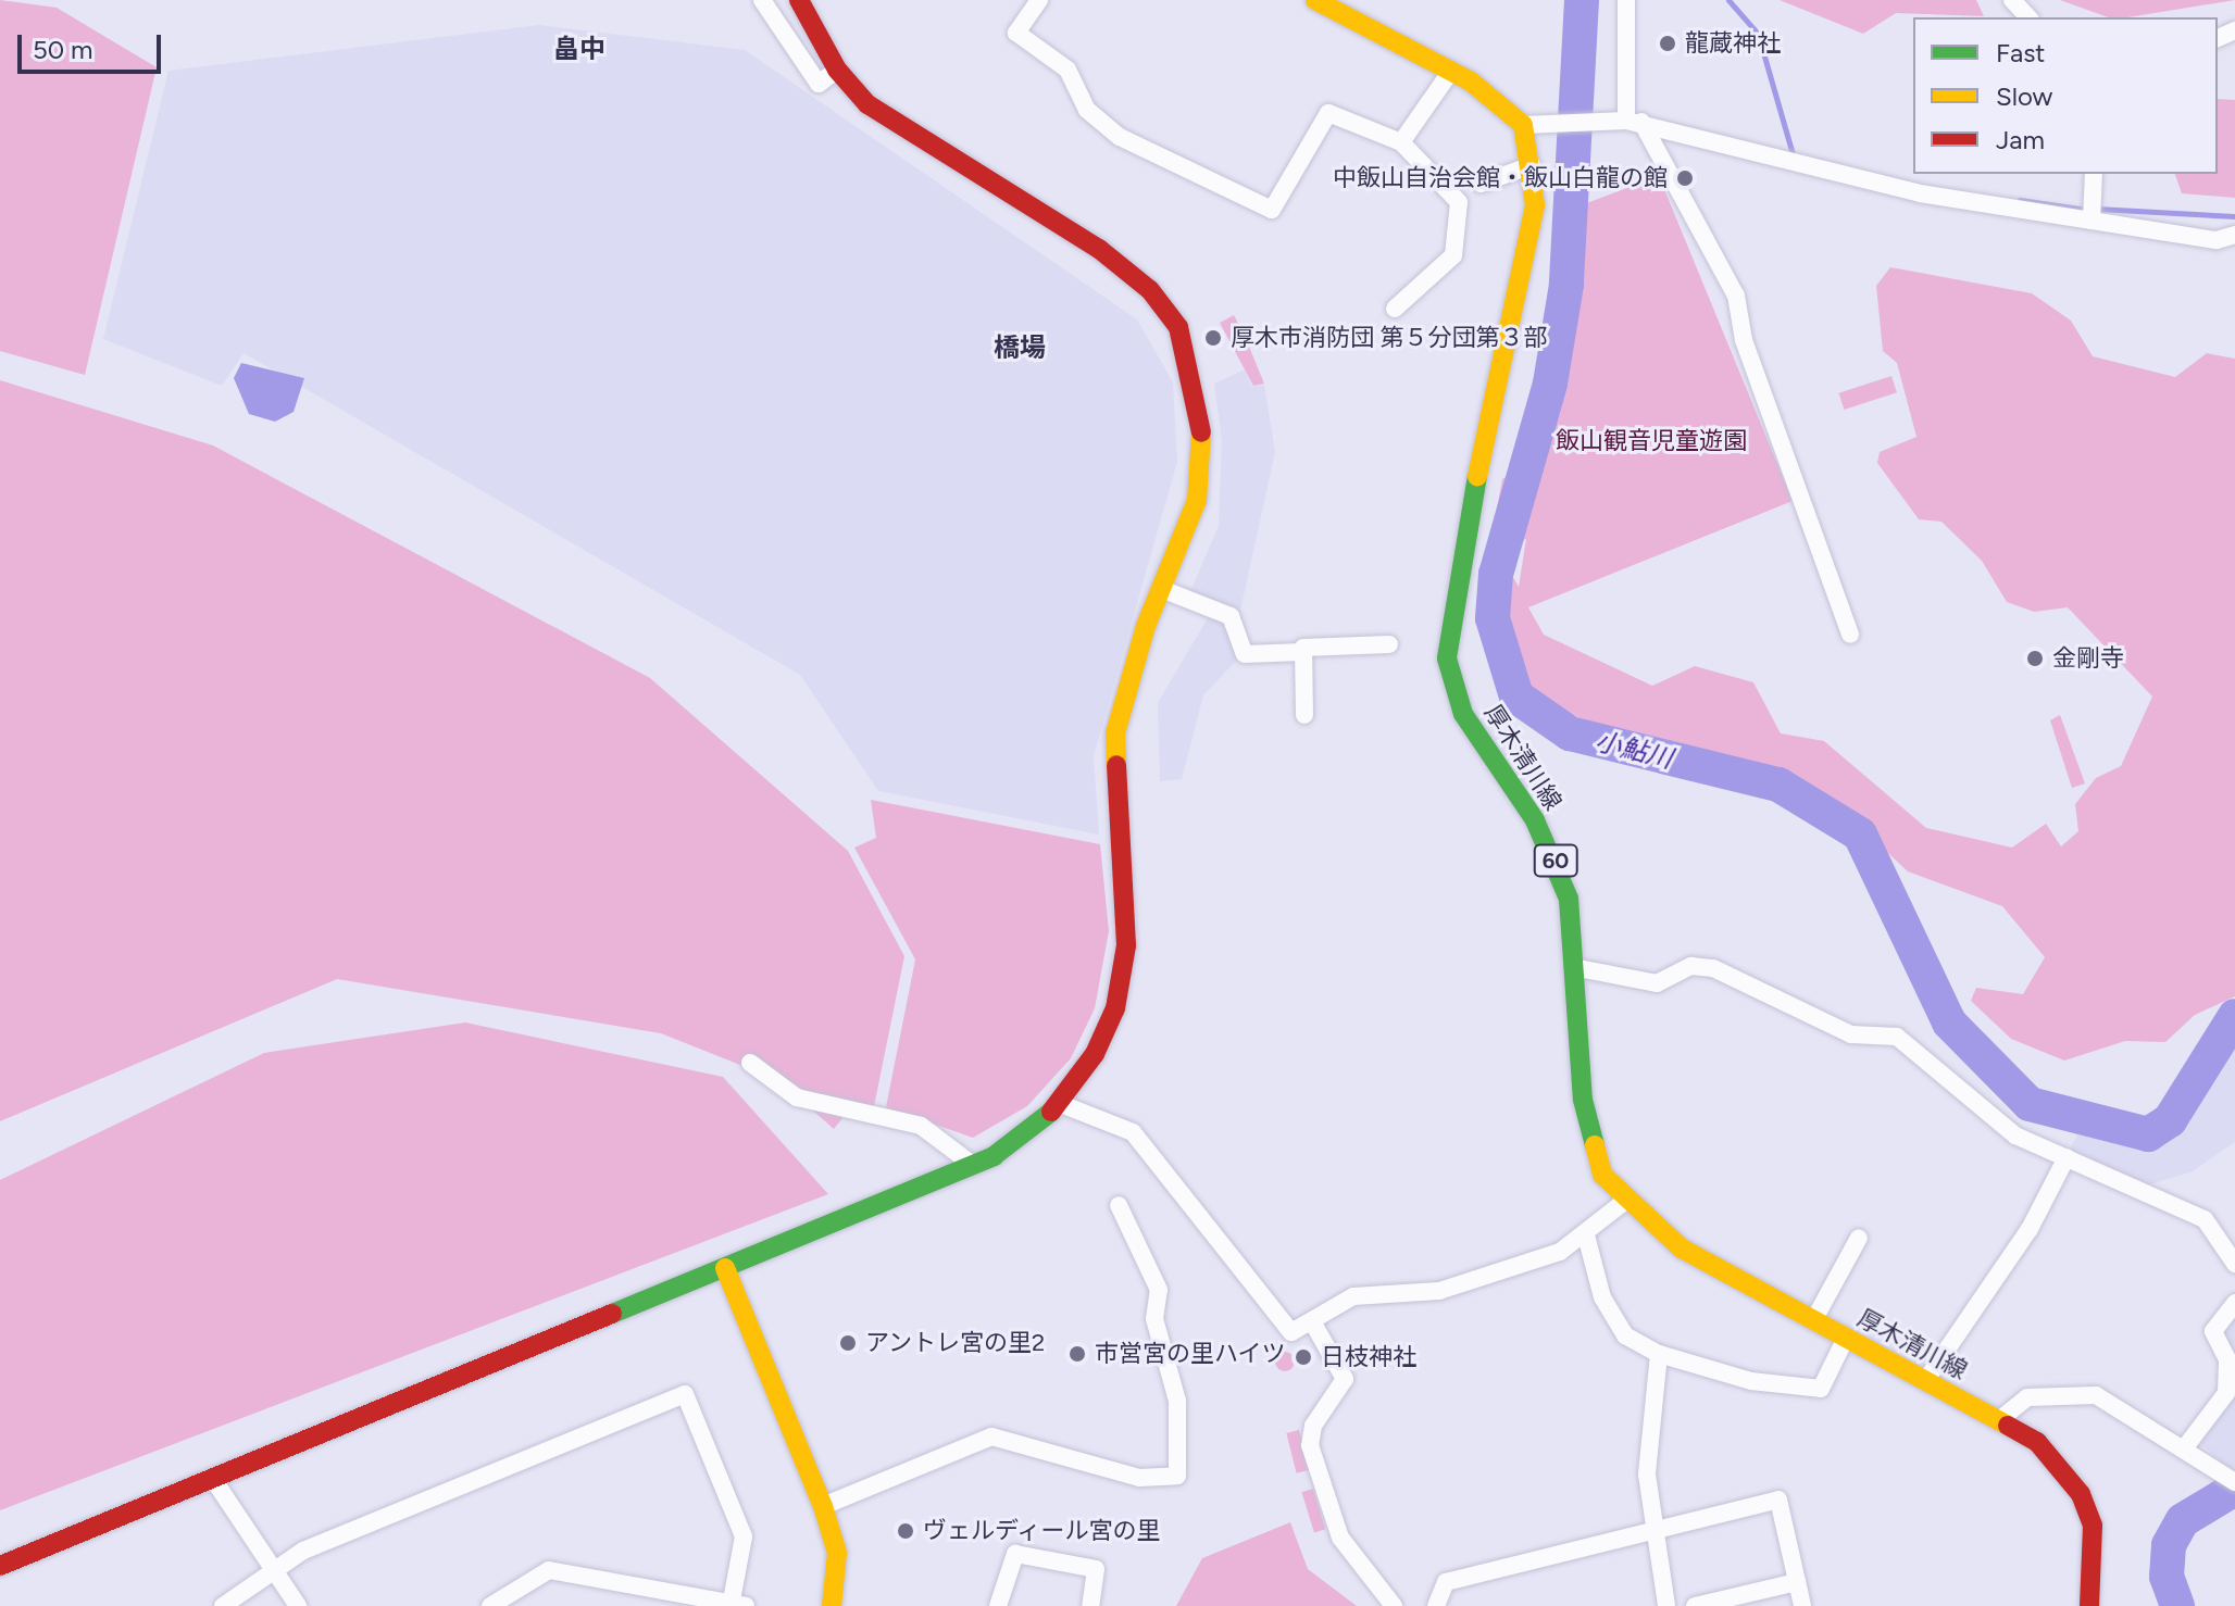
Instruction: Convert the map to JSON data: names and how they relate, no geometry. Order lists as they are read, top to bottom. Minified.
{"streets":{"street":["厚木清川線","60"]},"districts":["畠中","橋場"],"water":["小鮎川"],"parks":["飯山観音児童遊園"],"places":["龍蔵神社","中飯山自治会館・飯山白龍の館","厚木市消防団 第５分団第３部","金剛寺","アントレ宮の里2","市営宮の里ハイツ","日枝神社","ヴェルディール宮の里"],"legend":["Fast","Slow","Jam"],"scale_bar":"50 m"}
